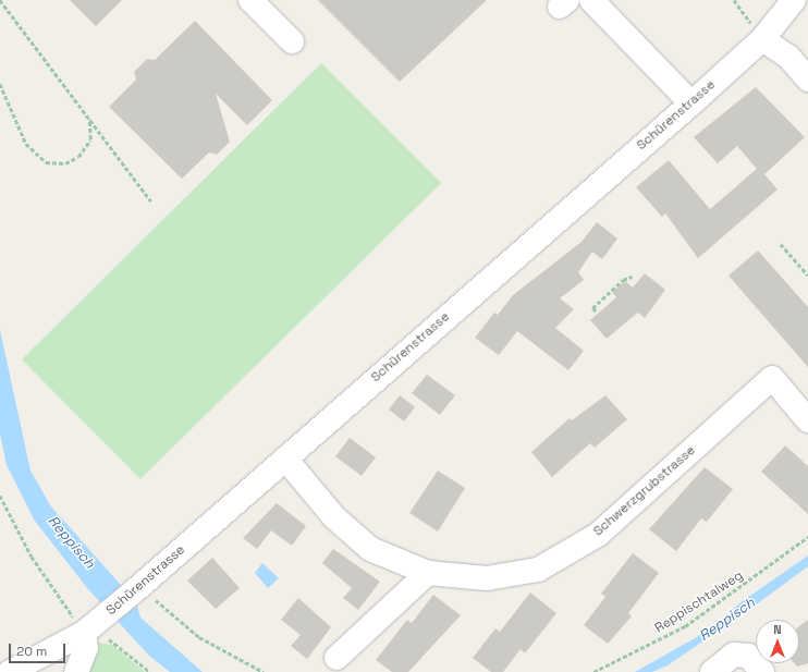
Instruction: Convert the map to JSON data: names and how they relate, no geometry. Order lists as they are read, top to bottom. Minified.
{"streets":{"street":["Schürenstrasse","Schwerzgrubstrasse"],"path":["Reppischtalweg"]},"crossings":[["Schürenstrasse","Schwerzgrubstrasse"]],"water":["Reppisch"],"scale_bar":"20 m","north":"top"}
